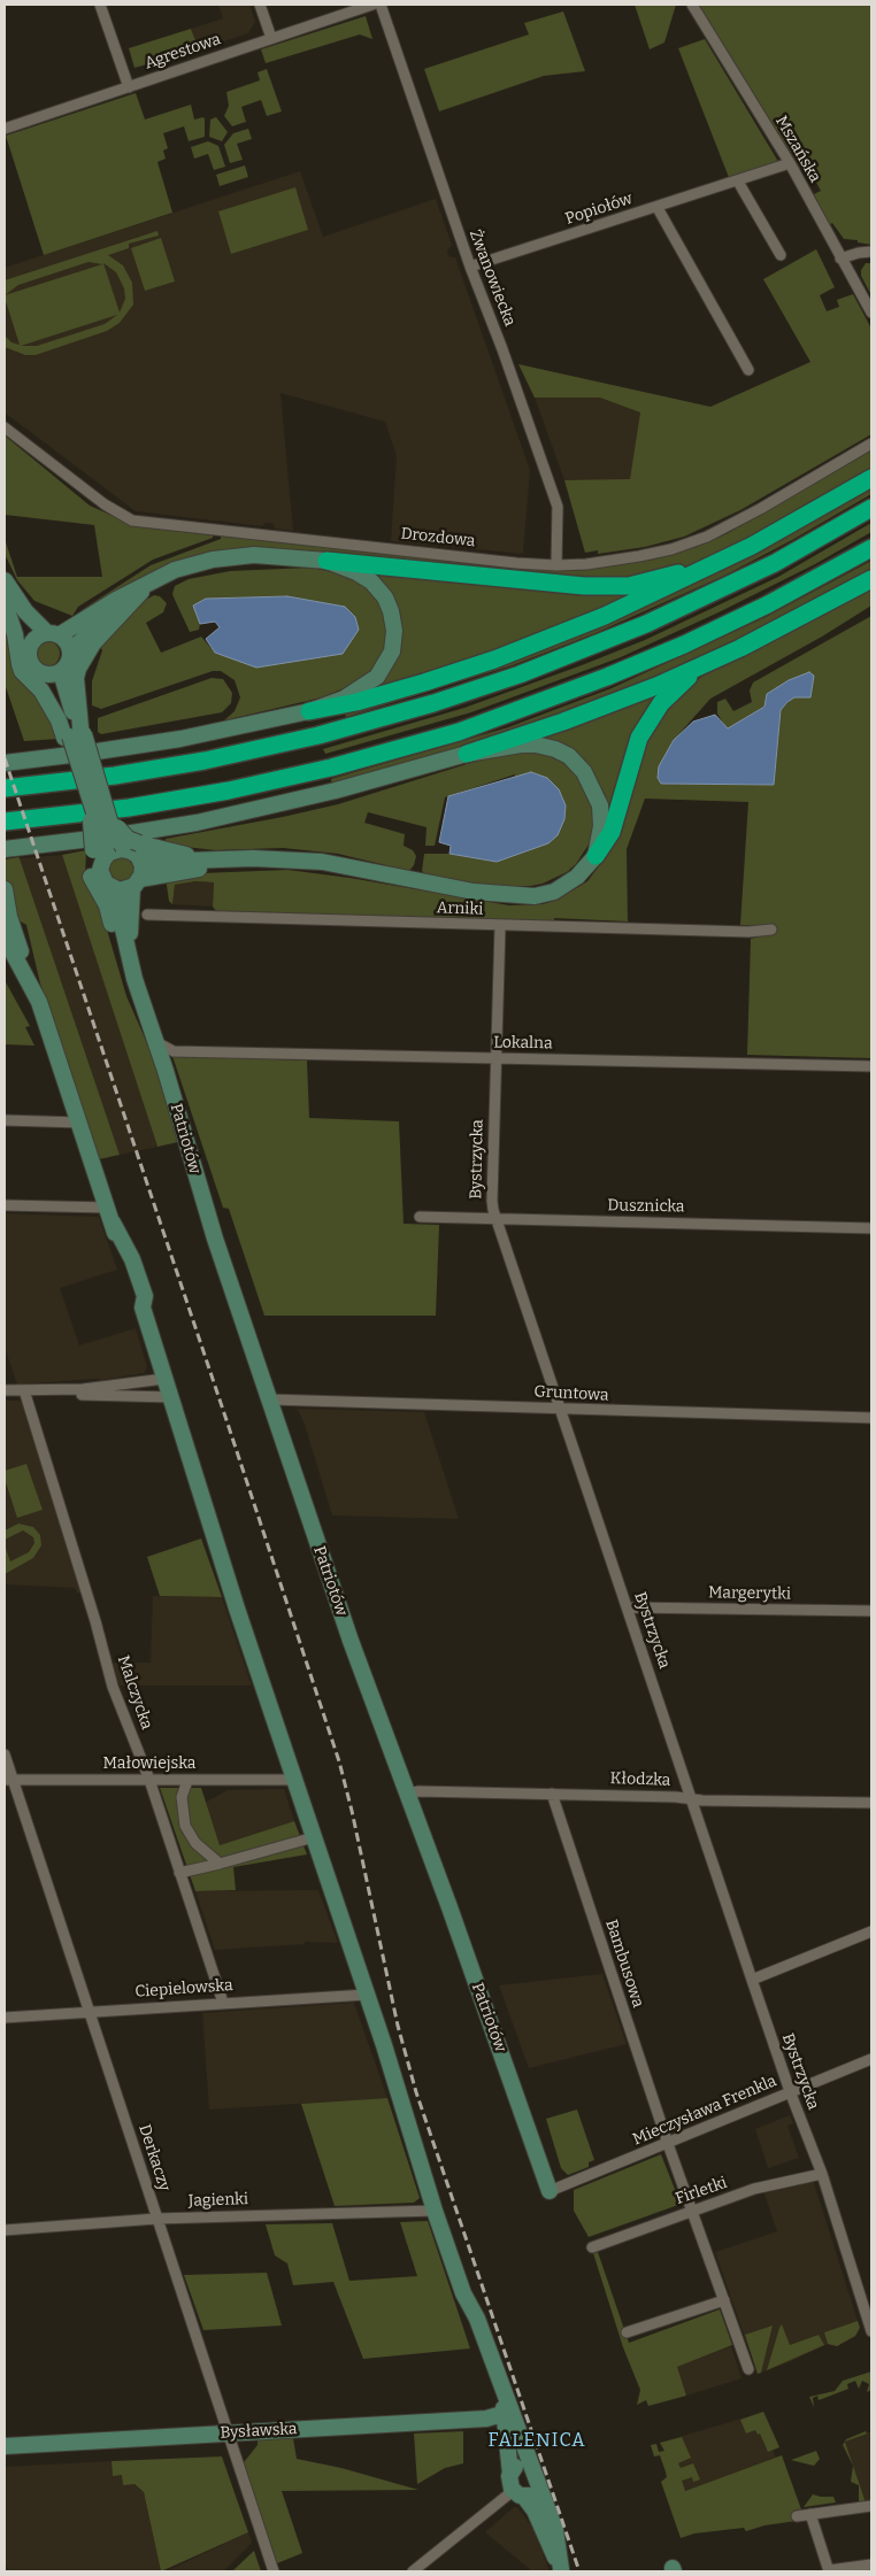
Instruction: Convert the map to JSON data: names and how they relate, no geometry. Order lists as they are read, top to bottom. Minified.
{"streets":{"main road":["Patriotów","Bysławska"],"street":["Agrestowa","Mszańska","Popiołów","Żwanowiecka","Drozdowa","Arniki","Lokalna","Bystrzycka","Dusznicka","Gruntowa","Margerytki","Malczycka","Małowiejska","Kłodzka","Bambusowa","Ciepielowska","Mieczysława Frenkla","Derkaczy","Firletki","Jagienki"]},"crossings":[["Mszańska","Popiołów"],["Popiołów","Żwanowiecka"],["Żwanowiecka","Drozdowa"],["Arniki","Bystrzycka"],["Lokalna","Patriotów"],["Lokalna","Bystrzycka"],["Patriotów","Gruntowa"],["Patriotów","Kłodzka"],["Patriotów","Mieczysława Frenkla"],["Bystrzycka","Dusznicka"],["Bystrzycka","Gruntowa"],["Bystrzycka","Margerytki"],["Bystrzycka","Kłodzka"],["Bystrzycka","Mieczysława Frenkla"],["Bystrzycka","Firletki"],["Malczycka","Małowiejska"],["Malczycka","Ciepielowska"],["Małowiejska","Derkaczy"],["Kłodzka","Bambusowa"],["Bambusowa","Mieczysława Frenkla"],["Bambusowa","Firletki"],["Ciepielowska","Derkaczy"],["Derkaczy","Jagienki"],["Derkaczy","Bysławska"]],"districts":["FALENICA"]}
